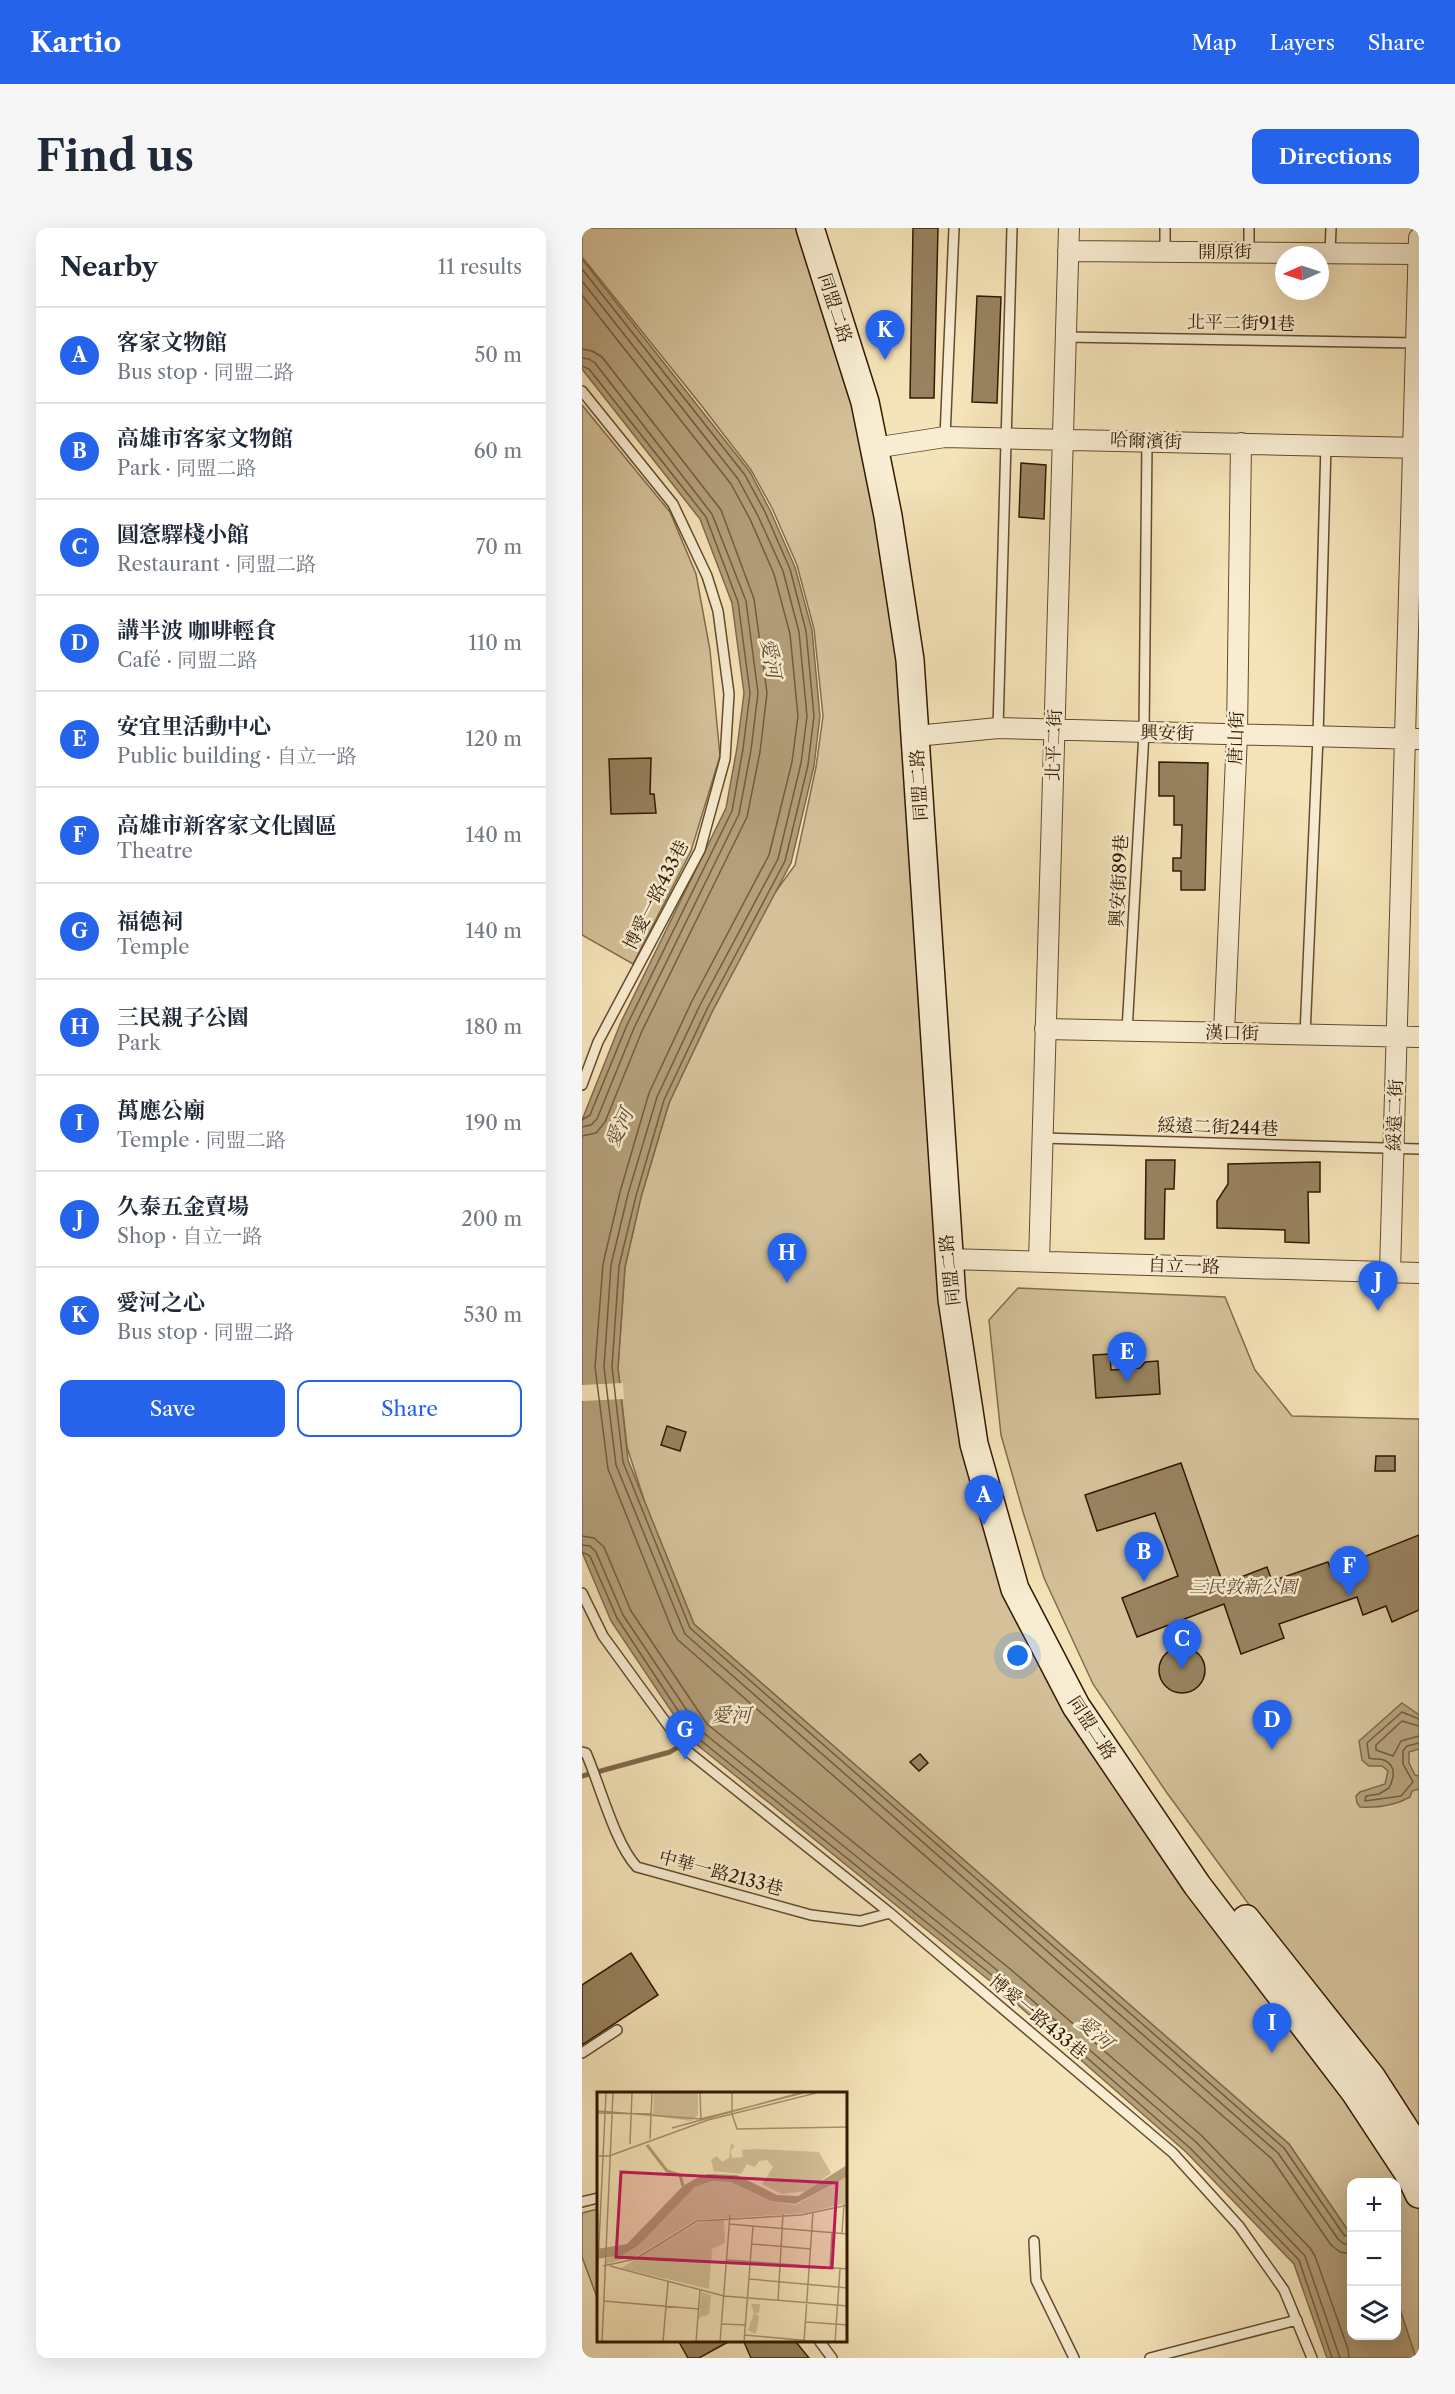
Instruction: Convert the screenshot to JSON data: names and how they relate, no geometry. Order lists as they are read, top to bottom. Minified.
{"streets":{"street":["開原街","同盟二路","哈爾濱街","興安街","唐山街","北平二街","漢口街","綏遠二街","自立一路"],"lane":["北平二街91巷","興安街89巷","博愛一路433巷","綏遠二街244巷","中華一路2133巷"]},"crossings":[["開原街","北平二街"],["開原街","綏遠二街"],["同盟二路","哈爾濱街"],["同盟二路","興安街"],["同盟二路","自立一路"],["北平二街91巷","北平二街"],["北平二街91巷","綏遠二街"],["哈爾濱街","唐山街"],["哈爾濱街","北平二街"],["哈爾濱街","興安街89巷"],["哈爾濱街","綏遠二街"],["興安街","唐山街"],["興安街","北平二街"],["興安街","興安街89巷"],["興安街","綏遠二街"],["唐山街","漢口街"],["北平二街","漢口街"],["北平二街","綏遠二街244巷"],["北平二街","自立一路"],["興安街89巷","漢口街"],["博愛一路433巷","中華一路2133巷"],["漢口街","綏遠二街"],["綏遠二街","綏遠二街244巷"],["綏遠二街","自立一路"]],"water":["愛河"],"parks":["三民敦新公園"],"north":"left","page":{"header":"Kartio","nav":["Map","Layers","Share"],"buttons":["Directions",["Save","Share"]],"title":"Find us","heading":["Nearby","11 results"],"list":[{"mark":"A","name":"客家文物館","note":"Bus stop · 同盟二路","value":"50 m"},{"mark":"B","name":"高雄市客家文物館","note":"Park · 同盟二路","value":"60 m"},{"mark":"C","name":"圓愙驛棧小館","note":"Restaurant · 同盟二路","value":"70 m"},{"mark":"D","name":"講半波 咖啡輕食","note":"Café · 同盟二路","value":"110 m"},{"mark":"E","name":"安宜里活動中心","note":"Public building · 自立一路","value":"120 m"},{"mark":"F","name":"高雄市新客家文化園區","note":"Theatre","value":"140 m"},{"mark":"G","name":"福德祠","note":"Temple","value":"140 m"},{"mark":"H","name":"三民親子公園","note":"Park","value":"180 m"},{"mark":"I","name":"萬應公廟","note":"Temple · 同盟二路","value":"190 m"},{"mark":"J","name":"久泰五金賣場","note":"Shop · 自立一路","value":"200 m"},{"mark":"K","name":"愛河之心","note":"Bus stop · 同盟二路","value":"530 m"}],"pins":["K","H","J","E","A","B","F","C","D","G","I"],"map_buttons":["+","−"]}}
